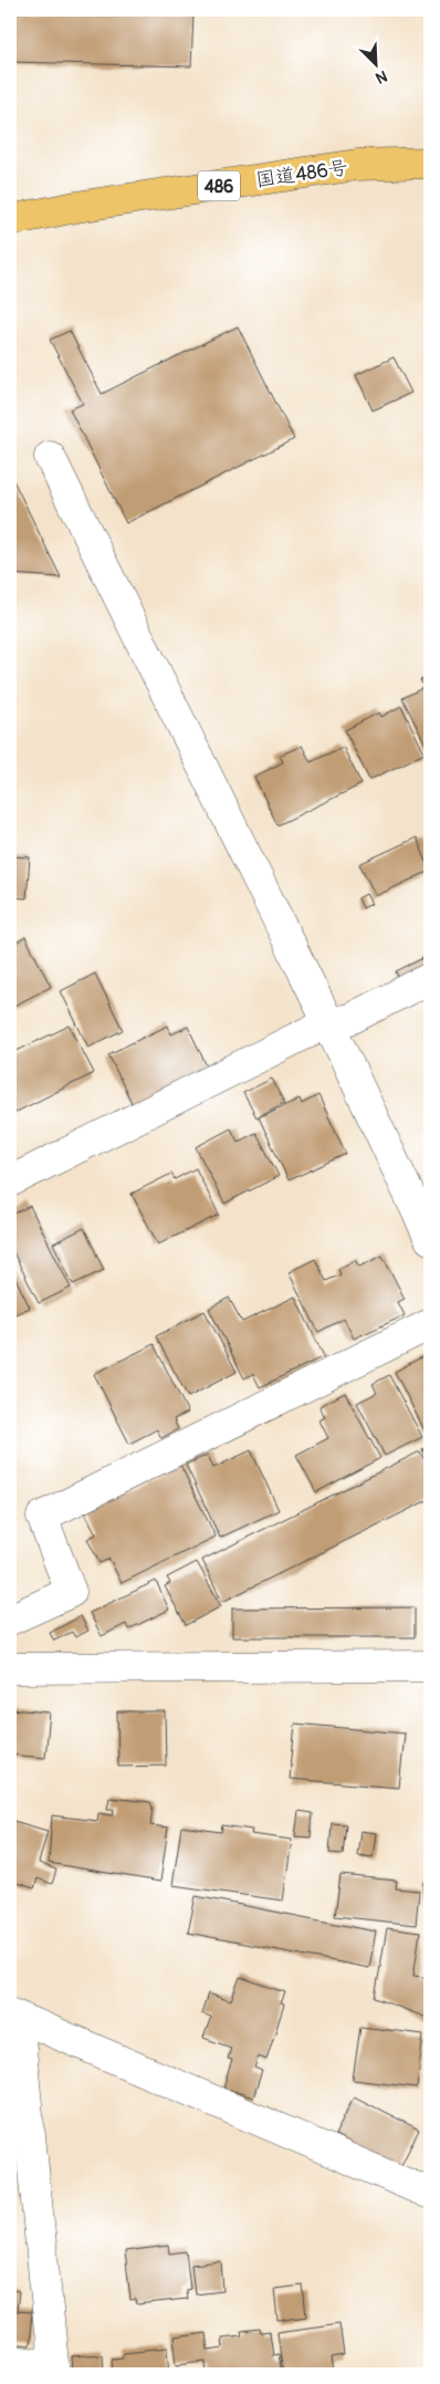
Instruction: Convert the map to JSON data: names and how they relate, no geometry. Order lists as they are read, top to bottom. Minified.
{"streets":{"highway":["国道486号","486"]},"north":"bottom right"}
